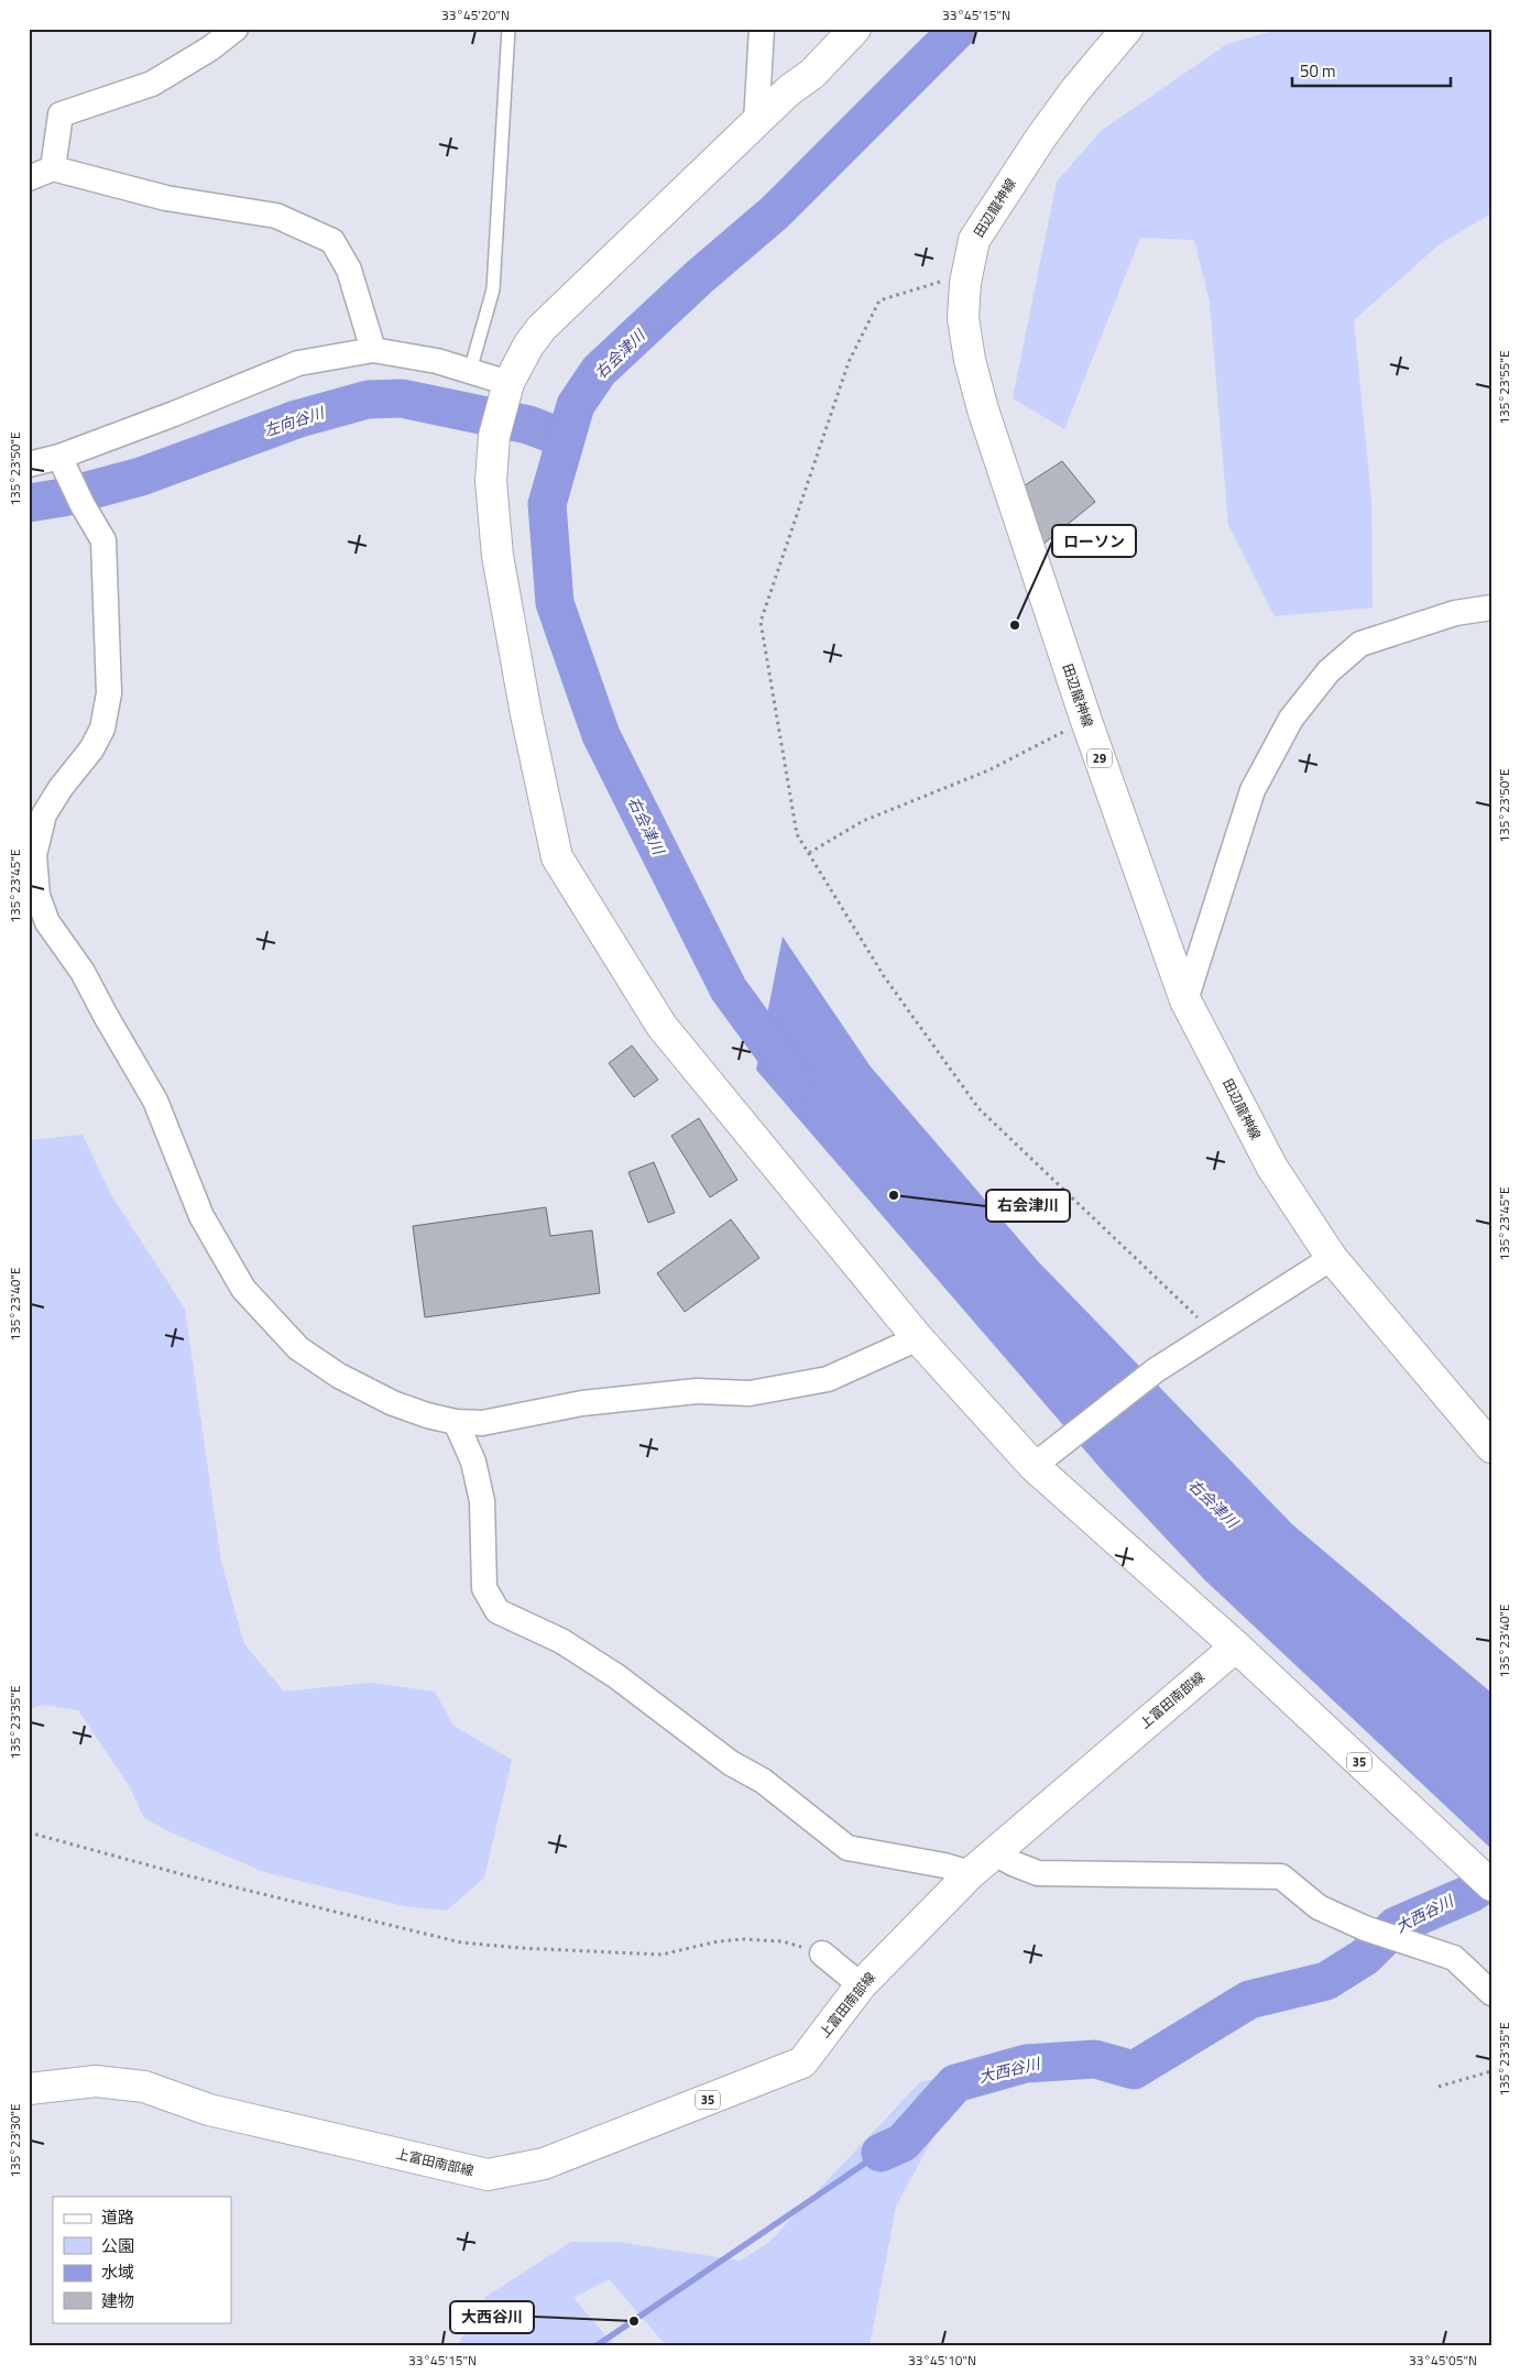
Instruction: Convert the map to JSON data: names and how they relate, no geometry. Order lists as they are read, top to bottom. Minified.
{"streets":{"main road":["田辺龍神線","29","上富田南部線","35"]},"crossings":[["上富田南部線","35"]],"water":["右会津川","左向谷川","大西谷川"],"places":["ローソン","右会津川","大西谷川"],"legend":["道路","公園","水域","建物"],"scale_bar":"50 m","coordinates":["33°45'20\"N","33°45'15\"N","135°23'55\"E","135°23'50\"E","135°23'45\"E","135°23'40\"E","135°23'35\"E","135°23'30\"E","33°45'10\"N","33°45'05\"N"]}
